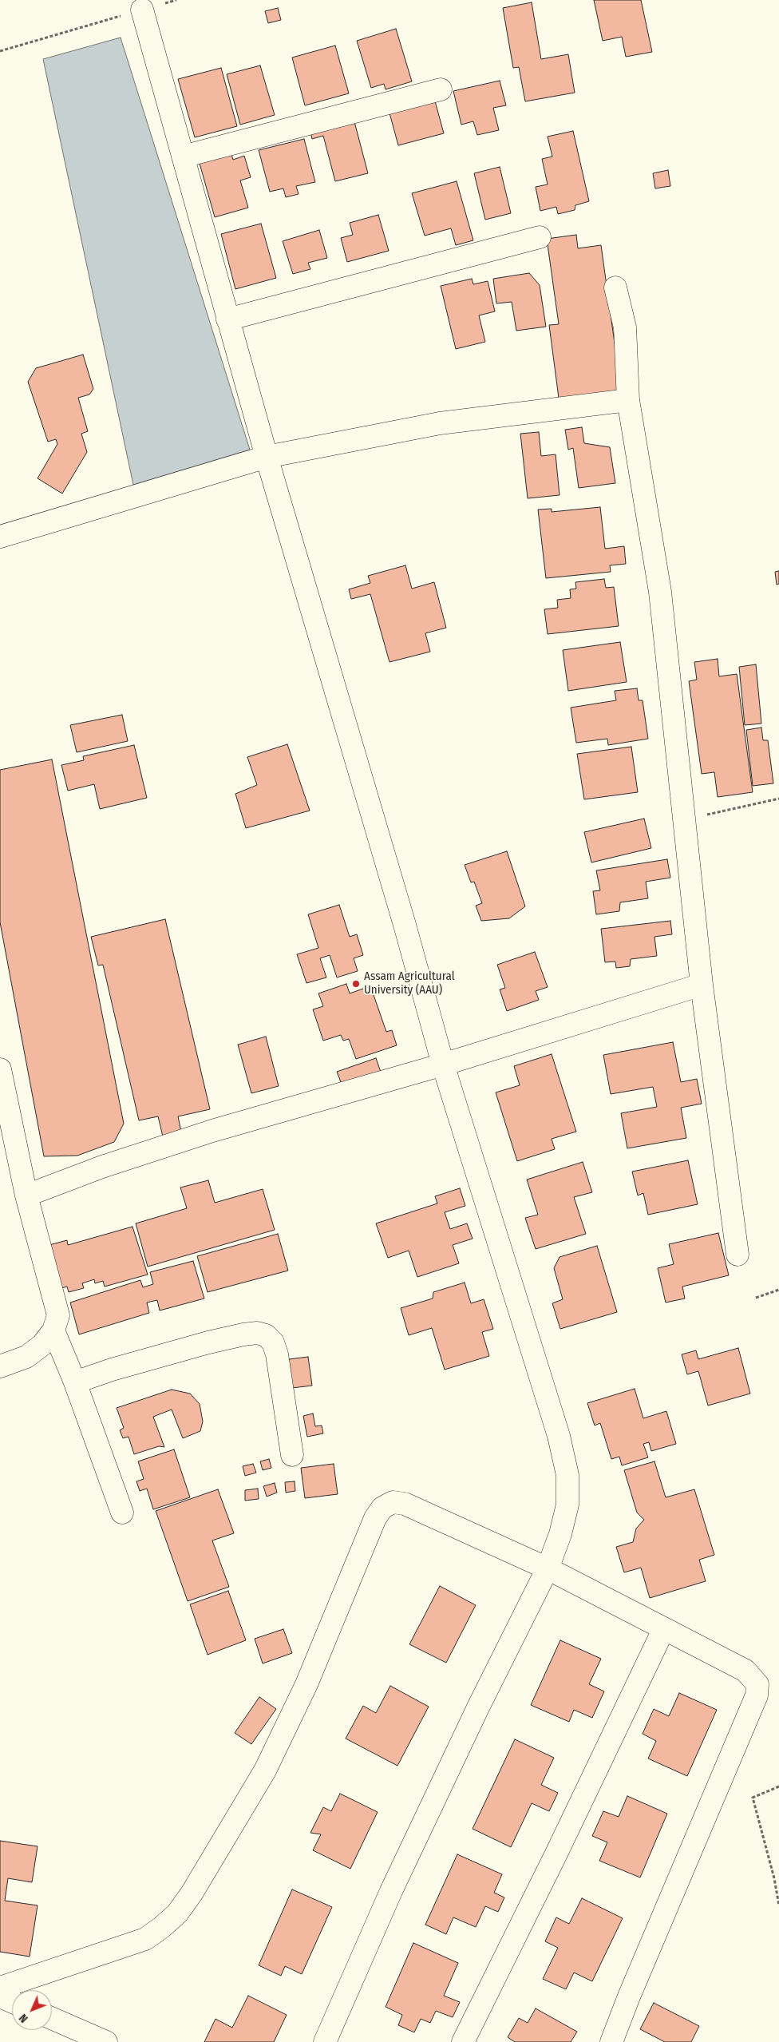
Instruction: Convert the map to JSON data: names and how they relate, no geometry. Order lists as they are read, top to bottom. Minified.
{"places":["Assam Agricultural University (AAU)"],"north":"bottom left"}
